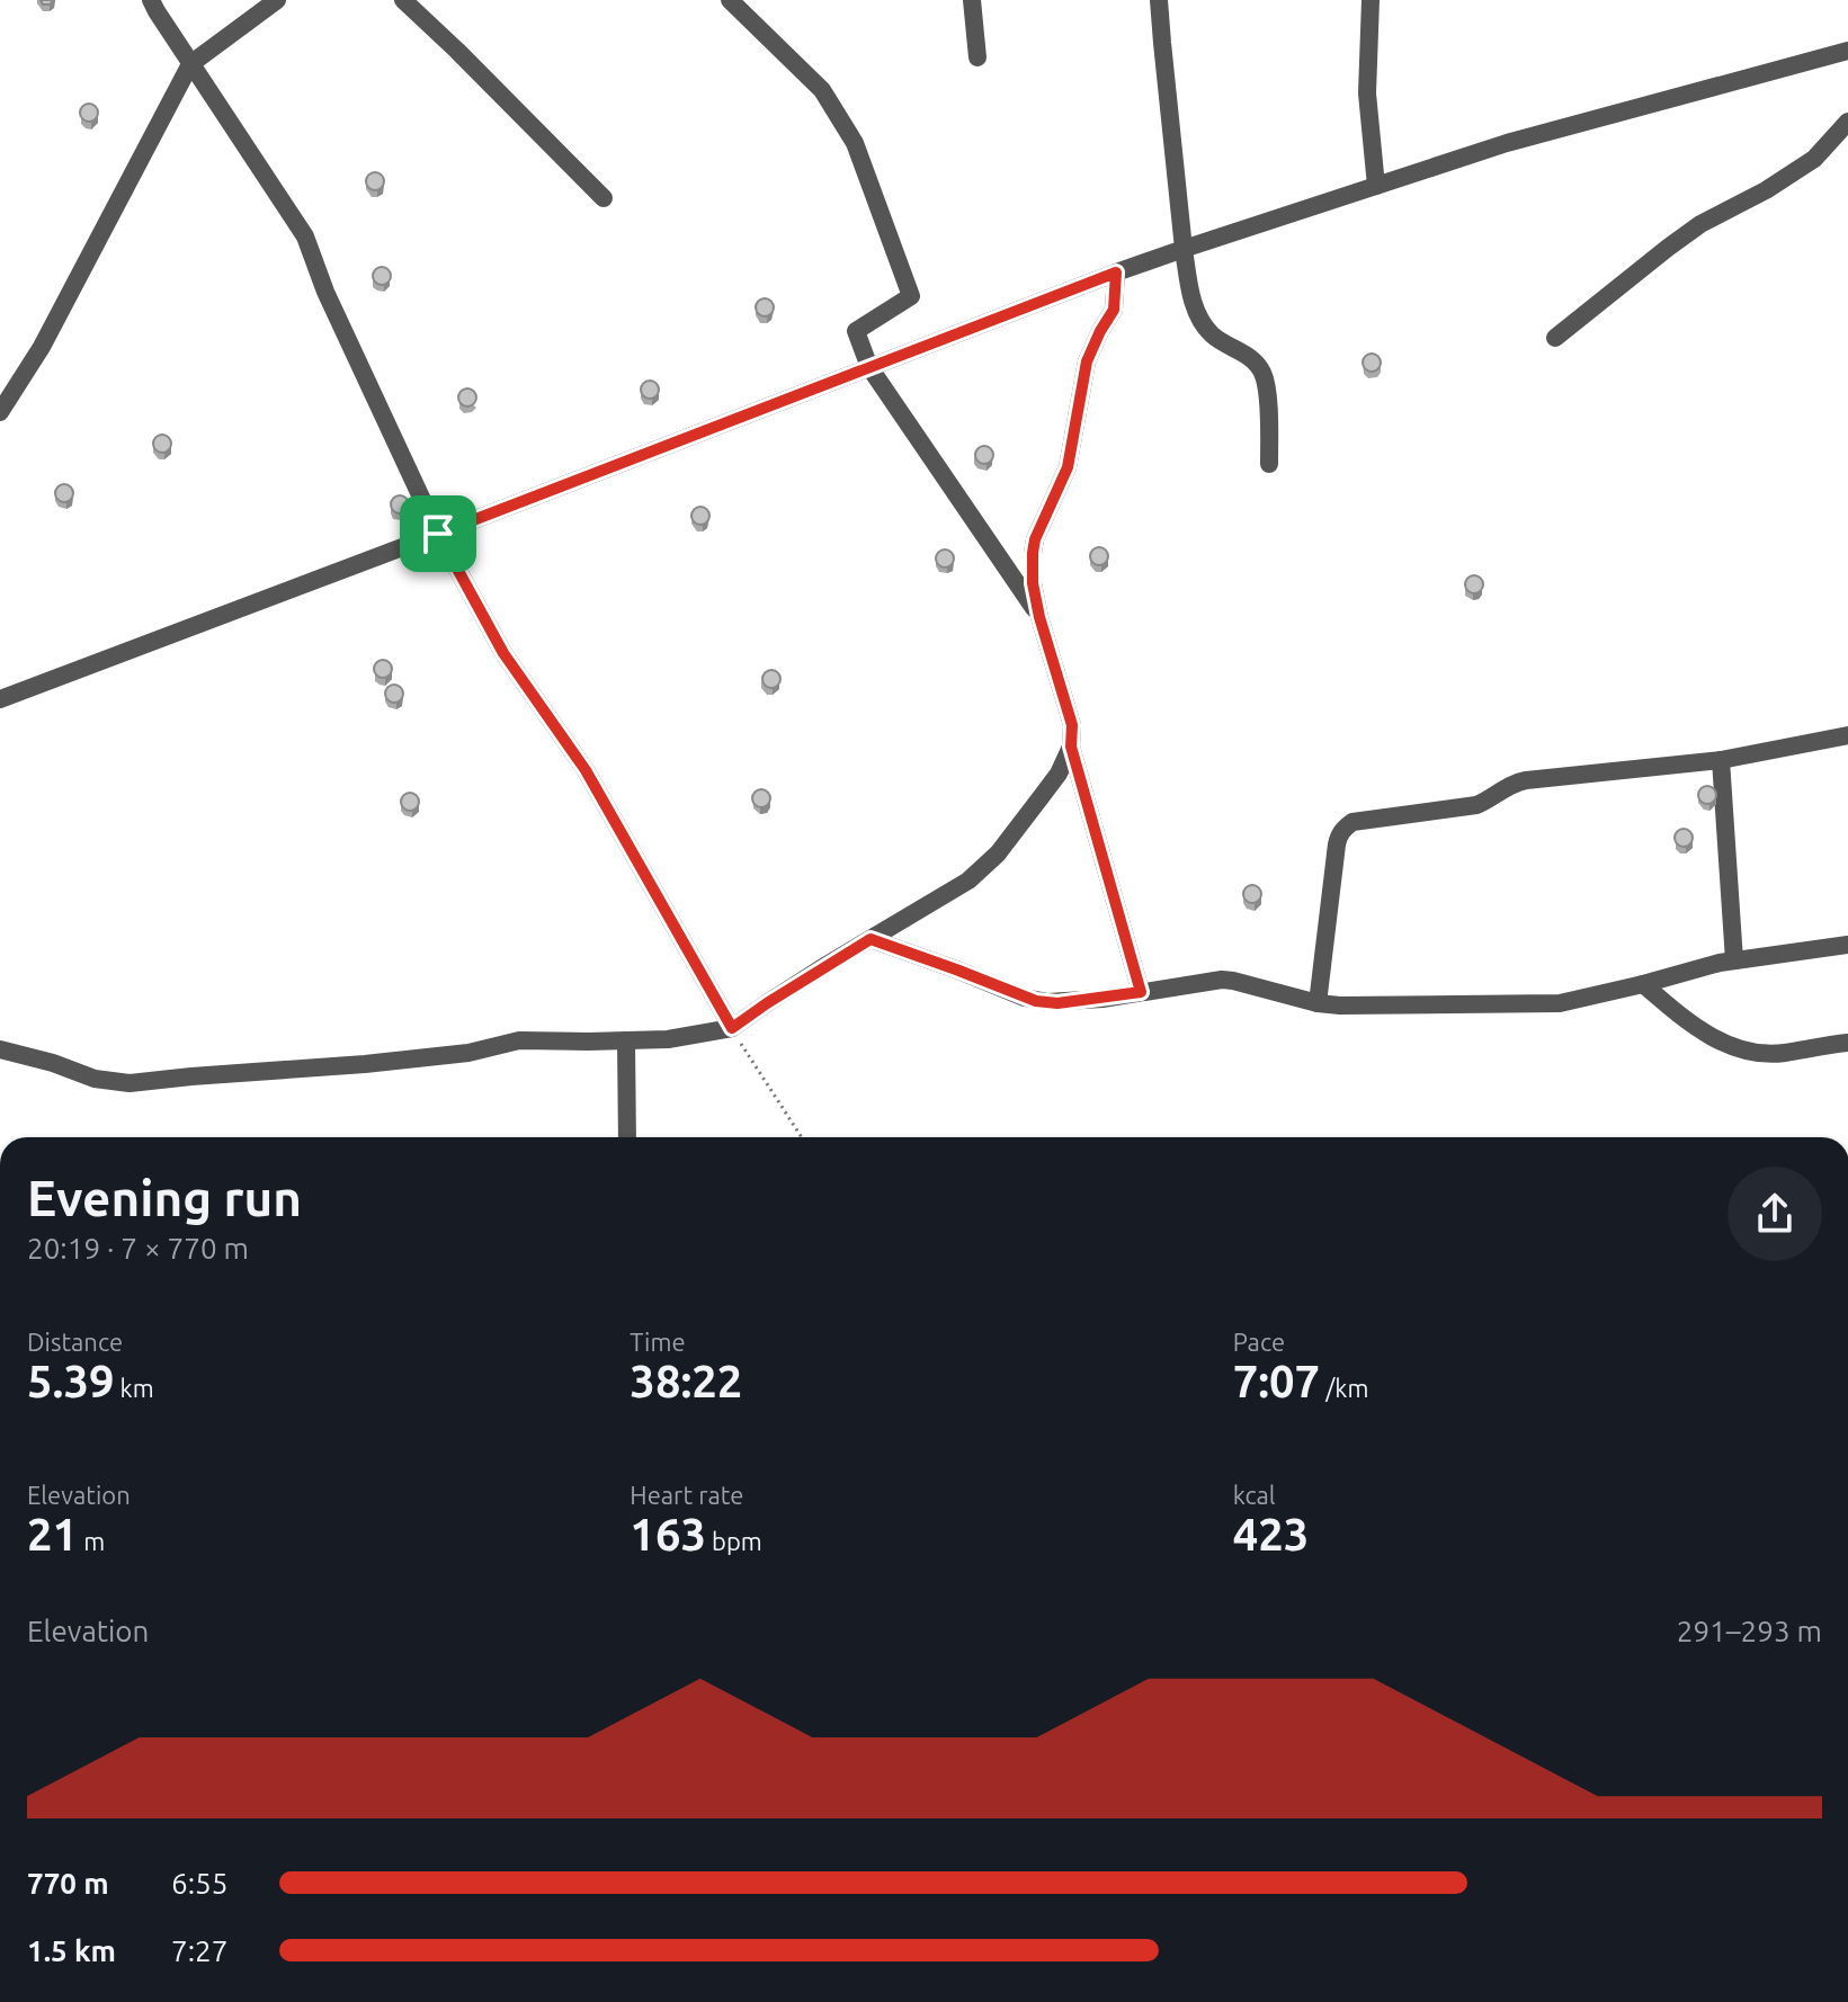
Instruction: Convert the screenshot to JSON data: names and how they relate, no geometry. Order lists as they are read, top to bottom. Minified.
{"page":{"heading":["Evening run","20:19 · 7 × 770 m"],"stats":[["Distance","5.39 km"],["Time","38:22"],["Pace","7:07 /km"],["Elevation","21 m"],["Heart rate","163 bpm"],["kcal","423"]],"chart":["Elevation","291–293 m"],"list":[{"name":"770 m","note":"6:55"},{"name":"1.5 km","note":"7:27"}]}}
